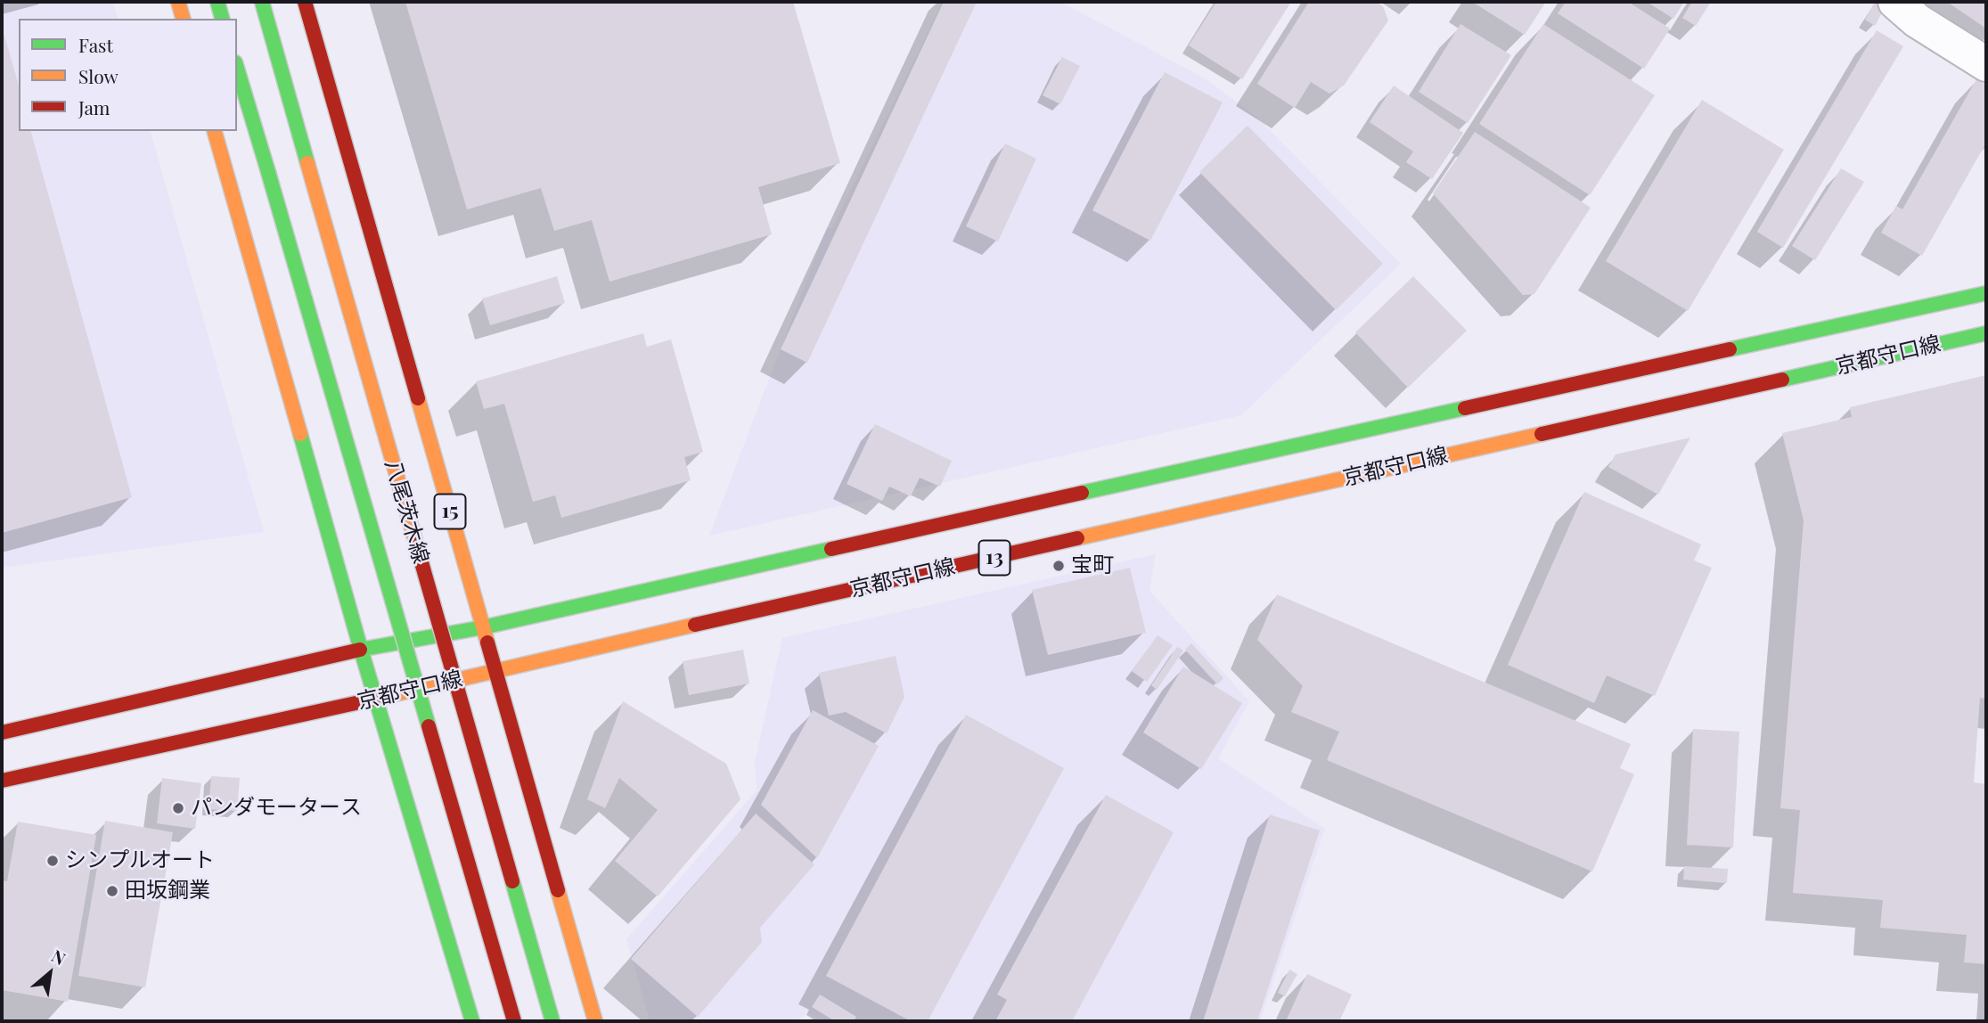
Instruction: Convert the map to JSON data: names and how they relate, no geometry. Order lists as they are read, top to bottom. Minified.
{"streets":{"main road":["京都守口線","八尾茨木線","15","13"]},"crossings":[["京都守口線","15"]],"places":["宝町","パンダモータース","シンプルオート","田坂鋼業"],"legend":["Fast","Slow","Jam"],"north":"top right"}
